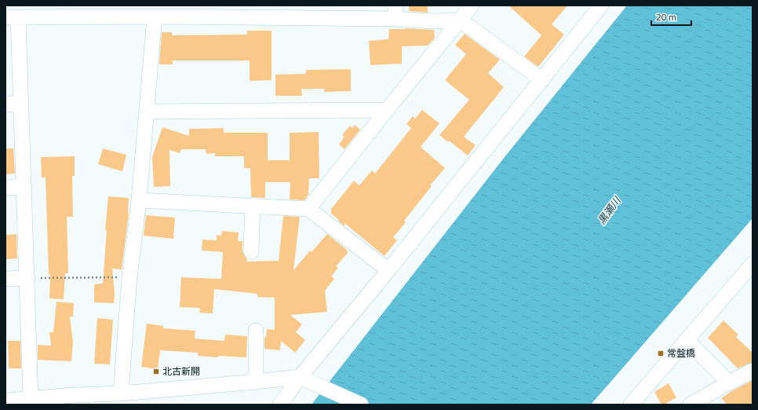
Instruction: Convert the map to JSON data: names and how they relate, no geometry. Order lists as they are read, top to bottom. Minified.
{"water":["黒瀬川"],"places":{"transit":["常盤橋","北古新開"]},"scale_bar":"20 m"}
